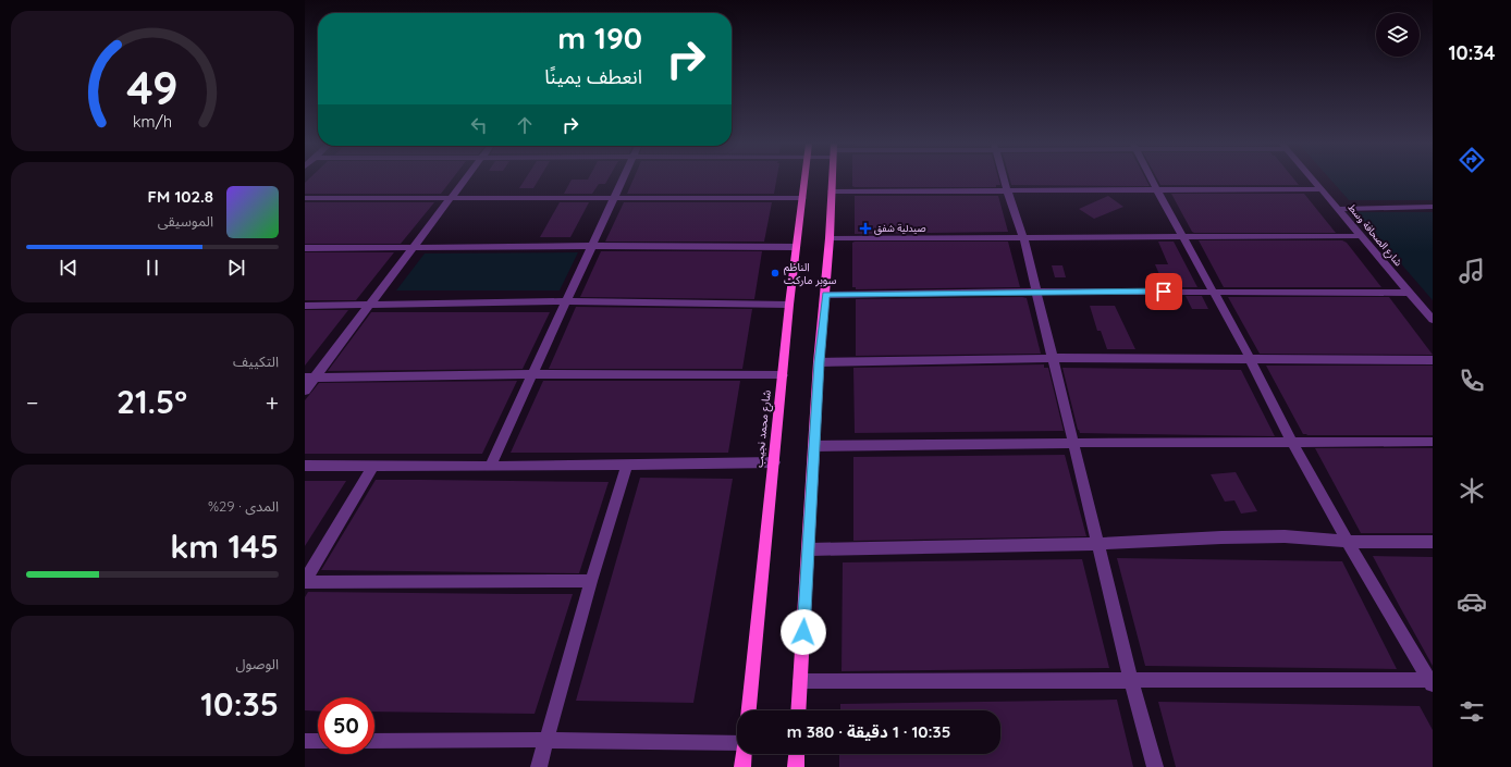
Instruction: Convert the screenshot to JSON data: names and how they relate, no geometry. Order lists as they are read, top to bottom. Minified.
{"streets":{"main road":["شارع محمد نجيب"],"street":["شارع الصحافة وسط"]},"places":{"health":["صيدلية شفق"],"other":["الناظم سوبر ماركت"]},"page":{"tabs":"10:34","turn":["190 m","انعطف يمينًا"],"song":["102.8 FM","الموسيقى"],"tile":["التكييف",["المدى · 29%","145 km"],["الوصول","10:35"]],"heat":["−","21.5°","+"],"limit":"50","trip":"10:35 · 1 دقيقة · 380 m","gauge":["49","km/h"]}}
